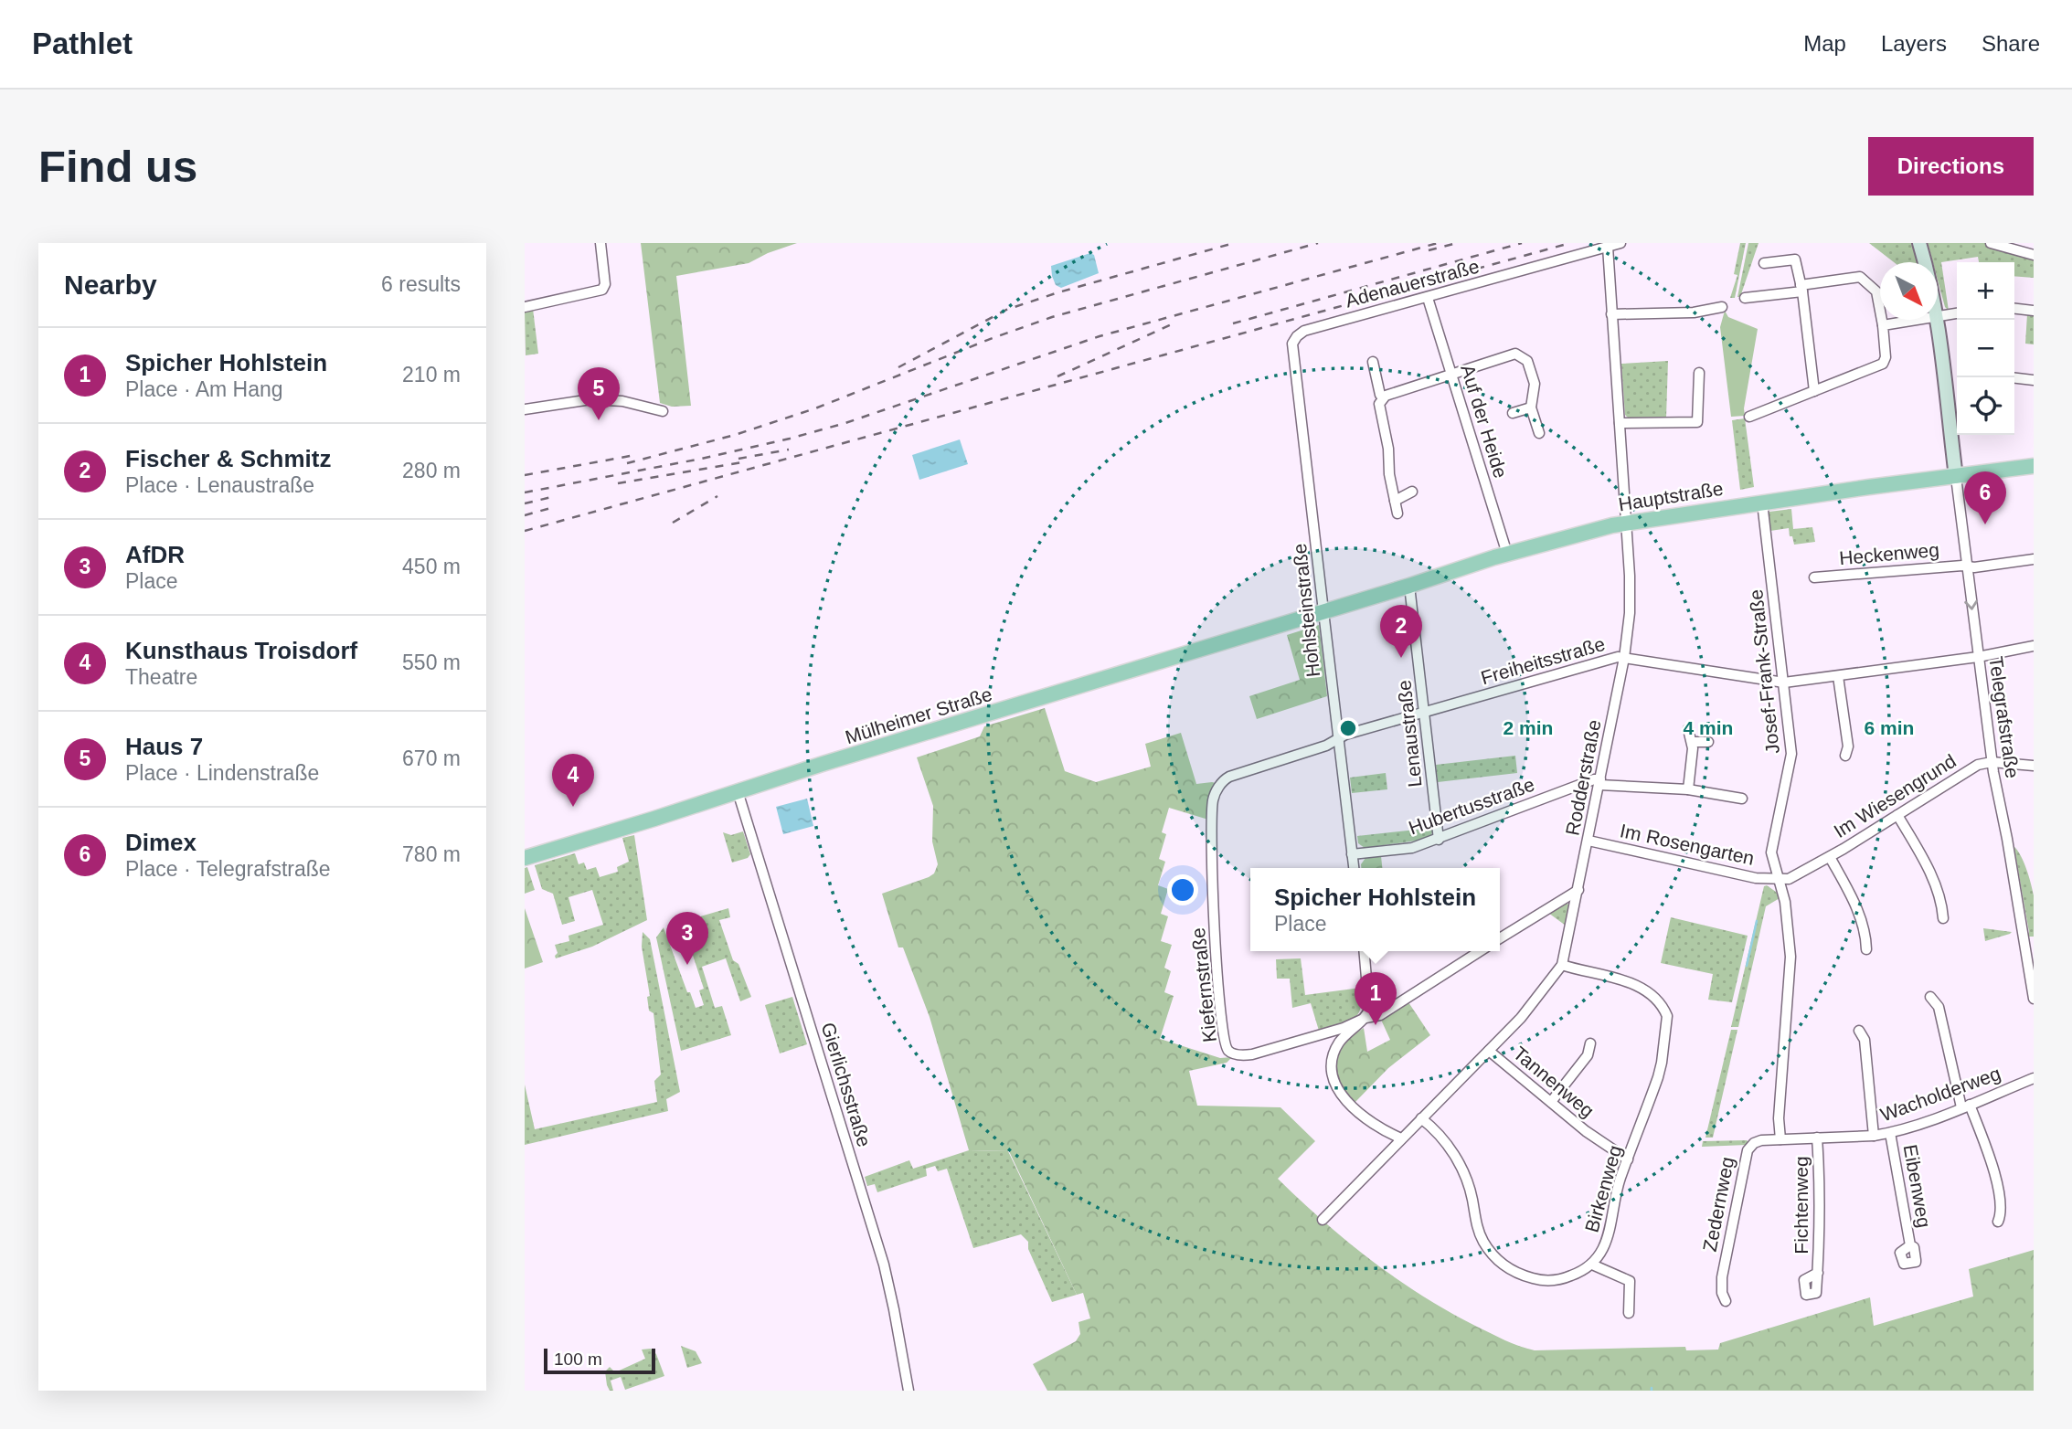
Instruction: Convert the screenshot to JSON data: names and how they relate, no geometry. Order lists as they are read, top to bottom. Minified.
{"streets":{"main road":["Hauptstraße","Mülheimer Straße"],"street":["Adenauerstraße","Auf der Heide","Heckenweg","Hohlsteinstraße","Freiheitsstraße","Josef-Frank-Straße","Telegrafstraße","Lenaustraße","Rodderstraße","Im Wiesengrund","Hubertusstraße","Im Rosengarten","Kiefernstraße","Tannenweg","Gierlichsstraße","Wacholderweg","Eibenweg","Birkenweg","Zedernweg","Fichtenweg"]},"crossings":[["Adenauerstraße","Auf der Heide"],["Adenauerstraße","Hohlsteinstraße"],["Adenauerstraße","Rodderstraße"],["Auf der Heide","Hauptstraße"],["Hauptstraße","Hohlsteinstraße"],["Hauptstraße","Josef-Frank-Straße"],["Hauptstraße","Mülheimer Straße"],["Hauptstraße","Telegrafstraße"],["Hauptstraße","Lenaustraße"],["Hauptstraße","Rodderstraße"],["Heckenweg","Telegrafstraße"],["Hohlsteinstraße","Freiheitsstraße"],["Hohlsteinstraße","Mülheimer Straße"],["Hohlsteinstraße","Hubertusstraße"],["Hohlsteinstraße","Kiefernstraße"],["Freiheitsstraße","Josef-Frank-Straße"],["Freiheitsstraße","Telegrafstraße"],["Freiheitsstraße","Lenaustraße"],["Freiheitsstraße","Rodderstraße"],["Freiheitsstraße","Kiefernstraße"],["Josef-Frank-Straße","Im Wiesengrund"],["Josef-Frank-Straße","Im Rosengarten"],["Josef-Frank-Straße","Wacholderweg"],["Josef-Frank-Straße","Zedernweg"],["Mülheimer Straße","Gierlichsstraße"],["Telegrafstraße","Im Wiesengrund"],["Lenaustraße","Hubertusstraße"],["Rodderstraße","Hubertusstraße"],["Rodderstraße","Im Rosengarten"],["Rodderstraße","Tannenweg"],["Rodderstraße","Birkenweg"],["Im Wiesengrund","Im Rosengarten"],["Tannenweg","Birkenweg"],["Wacholderweg","Eibenweg"],["Wacholderweg","Zedernweg"],["Wacholderweg","Fichtenweg"]],"scale_bar":"100 m","north":"bottom right","page":{"header":"Pathlet","nav":["Map","Layers","Share"],"buttons":"Directions","title":"Find us","heading":["Nearby","6 results"],"map_buttons":["+","−"],"list":[{"mark":"1","name":"Spicher Hohlstein","note":"Place · Am Hang","value":"210 m"},{"mark":"2","name":"Fischer & Schmitz","note":"Place · Lenaustraße","value":"280 m"},{"mark":"3","name":"AfDR","note":"Place","value":"450 m"},{"mark":"4","name":"Kunsthaus Troisdorf","note":"Theatre","value":"550 m"},{"mark":"5","name":"Haus 7","note":"Place · Lindenstraße","value":"670 m"},{"mark":"6","name":"Dimex","note":"Place · Telegrafstraße","value":"780 m"}],"pins":["5","6","2","4","3","1"],"popup":["Spicher Hohlstein","Place"],"scale":"100 m"},"rings":["2 min","4 min","6 min"]}
